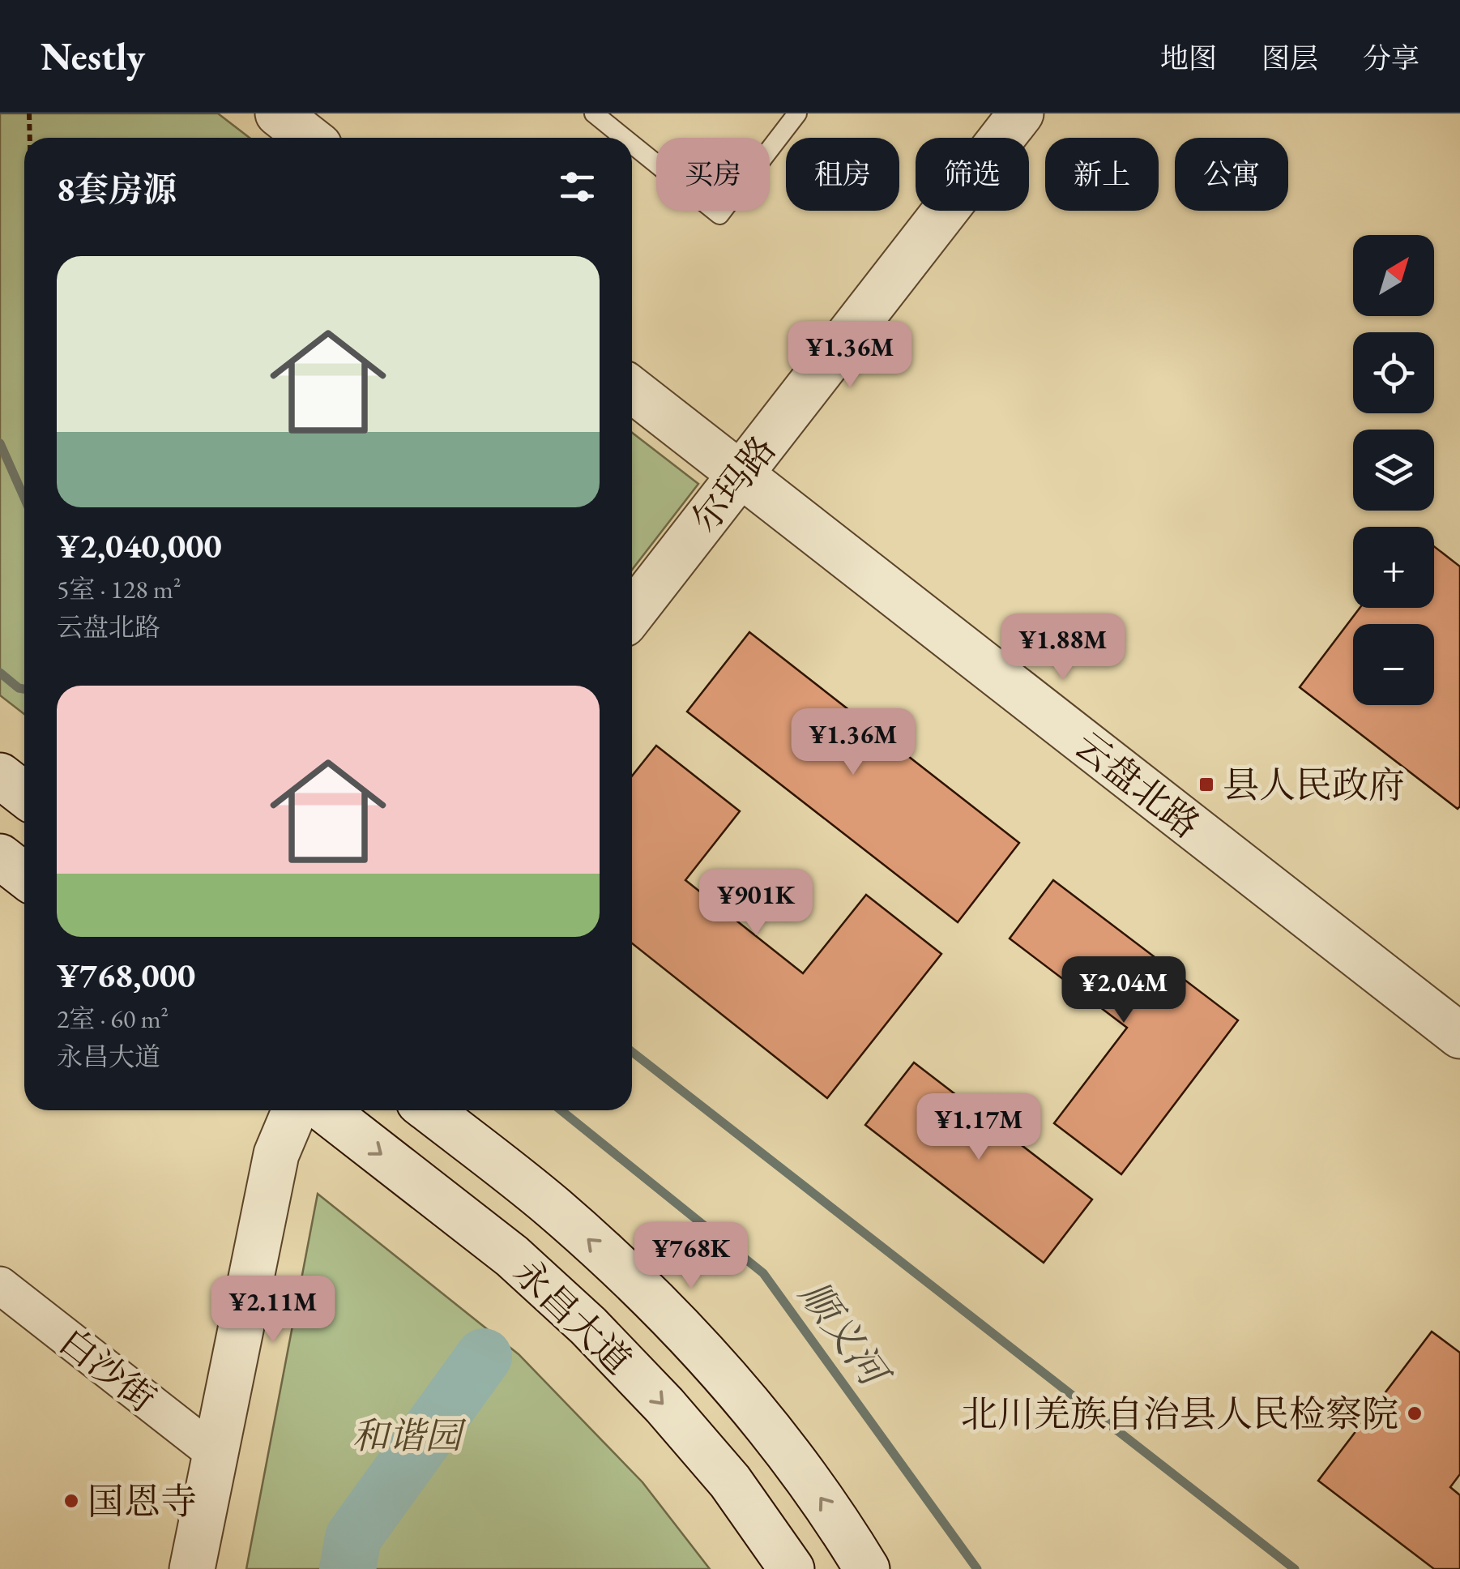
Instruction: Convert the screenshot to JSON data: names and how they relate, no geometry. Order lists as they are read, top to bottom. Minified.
{"streets":{"street":["尔玛路","云盘北路","永昌大道","白沙街"]},"crossings":[["尔玛路","云盘北路"]],"water":["顺义河"],"parks":["和谐园"],"places":{"transit":["县人民政府"],"other":["北川羌族自治县人民检察院","国恩寺"]},"north":"top right","page":{"header":"Nestly","nav":["地图","图层","分享"],"chip":["买房","租房","筛选","新上","公寓"],"heading":"8套房源","map_buttons":["+","−"],"list":[{"name":"¥2,040,000","note":"5室 · 128 m² · 云盘北路"},{"name":"¥768,000","note":"2室 · 60 m² · 永昌大道"}],"price":["¥1.36M","¥1.88M","¥1.36M","¥901K","¥2.04M","¥1.17M","¥768K","¥2.11M"]}}
